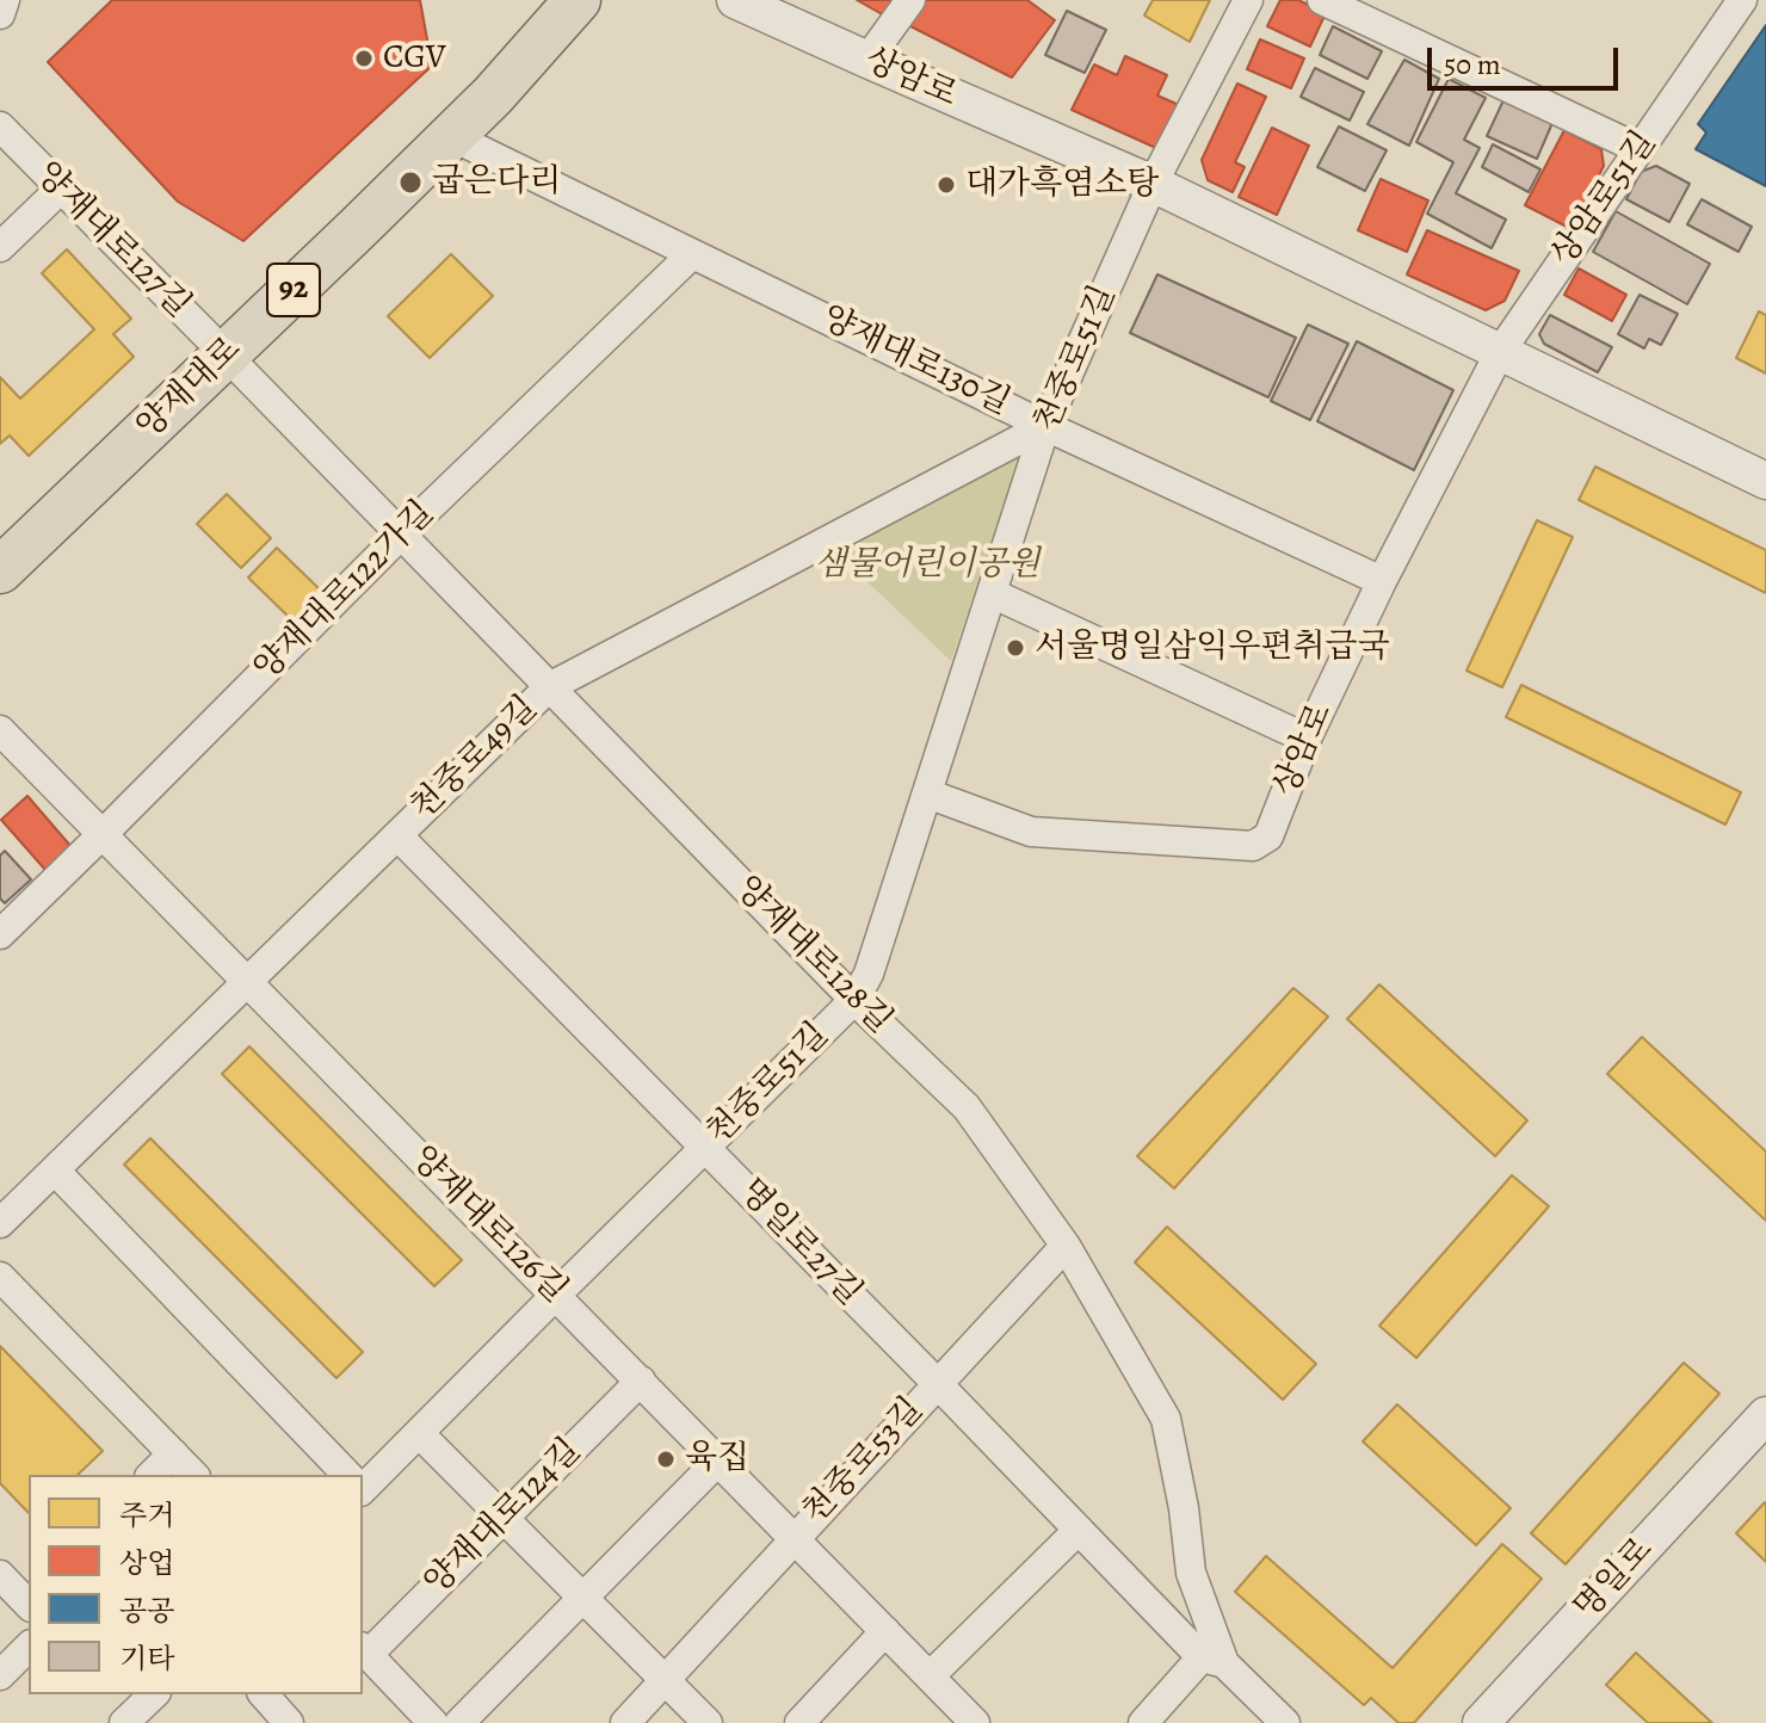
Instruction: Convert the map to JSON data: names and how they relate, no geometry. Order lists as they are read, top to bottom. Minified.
{"streets":{"main road":["92","양재대로"],"street":["상암로","상암로51길","양재대로127길","천중로51길","양재대로130길","양재대로122가길","천중로49길","양재대로128길","양재대로126길","명일로27길","천중로53길","양재대로124길","명일로"]},"crossings":[["상암로","상암로51길"],["상암로","천중로51길"],["상암로","양재대로130길"],["양재대로127길","양재대로"],["양재대로127길","양재대로128길"],["천중로51길","양재대로130길"],["천중로51길","천중로49길"],["천중로51길","양재대로128길"],["천중로51길","양재대로126길"],["천중로51길","명일로27길"],["양재대로130길","양재대로"],["양재대로130길","양재대로122가길"],["양재대로130길","천중로49길"],["양재대로","양재대로128길"],["양재대로122가길","양재대로128길"],["양재대로122가길","양재대로126길"],["천중로49길","양재대로128길"],["천중로49길","양재대로126길"],["천중로49길","명일로27길"],["양재대로128길","명일로27길"],["양재대로128길","천중로53길"],["양재대로126길","천중로53길"],["양재대로126길","양재대로124길"],["명일로27길","천중로53길"]],"parks":["샘물어린이공원"],"places":["CGV","굽은다리","대가흑염소탕","서울명일삼익우편취급국","육집"],"legend":["주거","상업","공공","기타"],"scale_bar":"50 m"}
